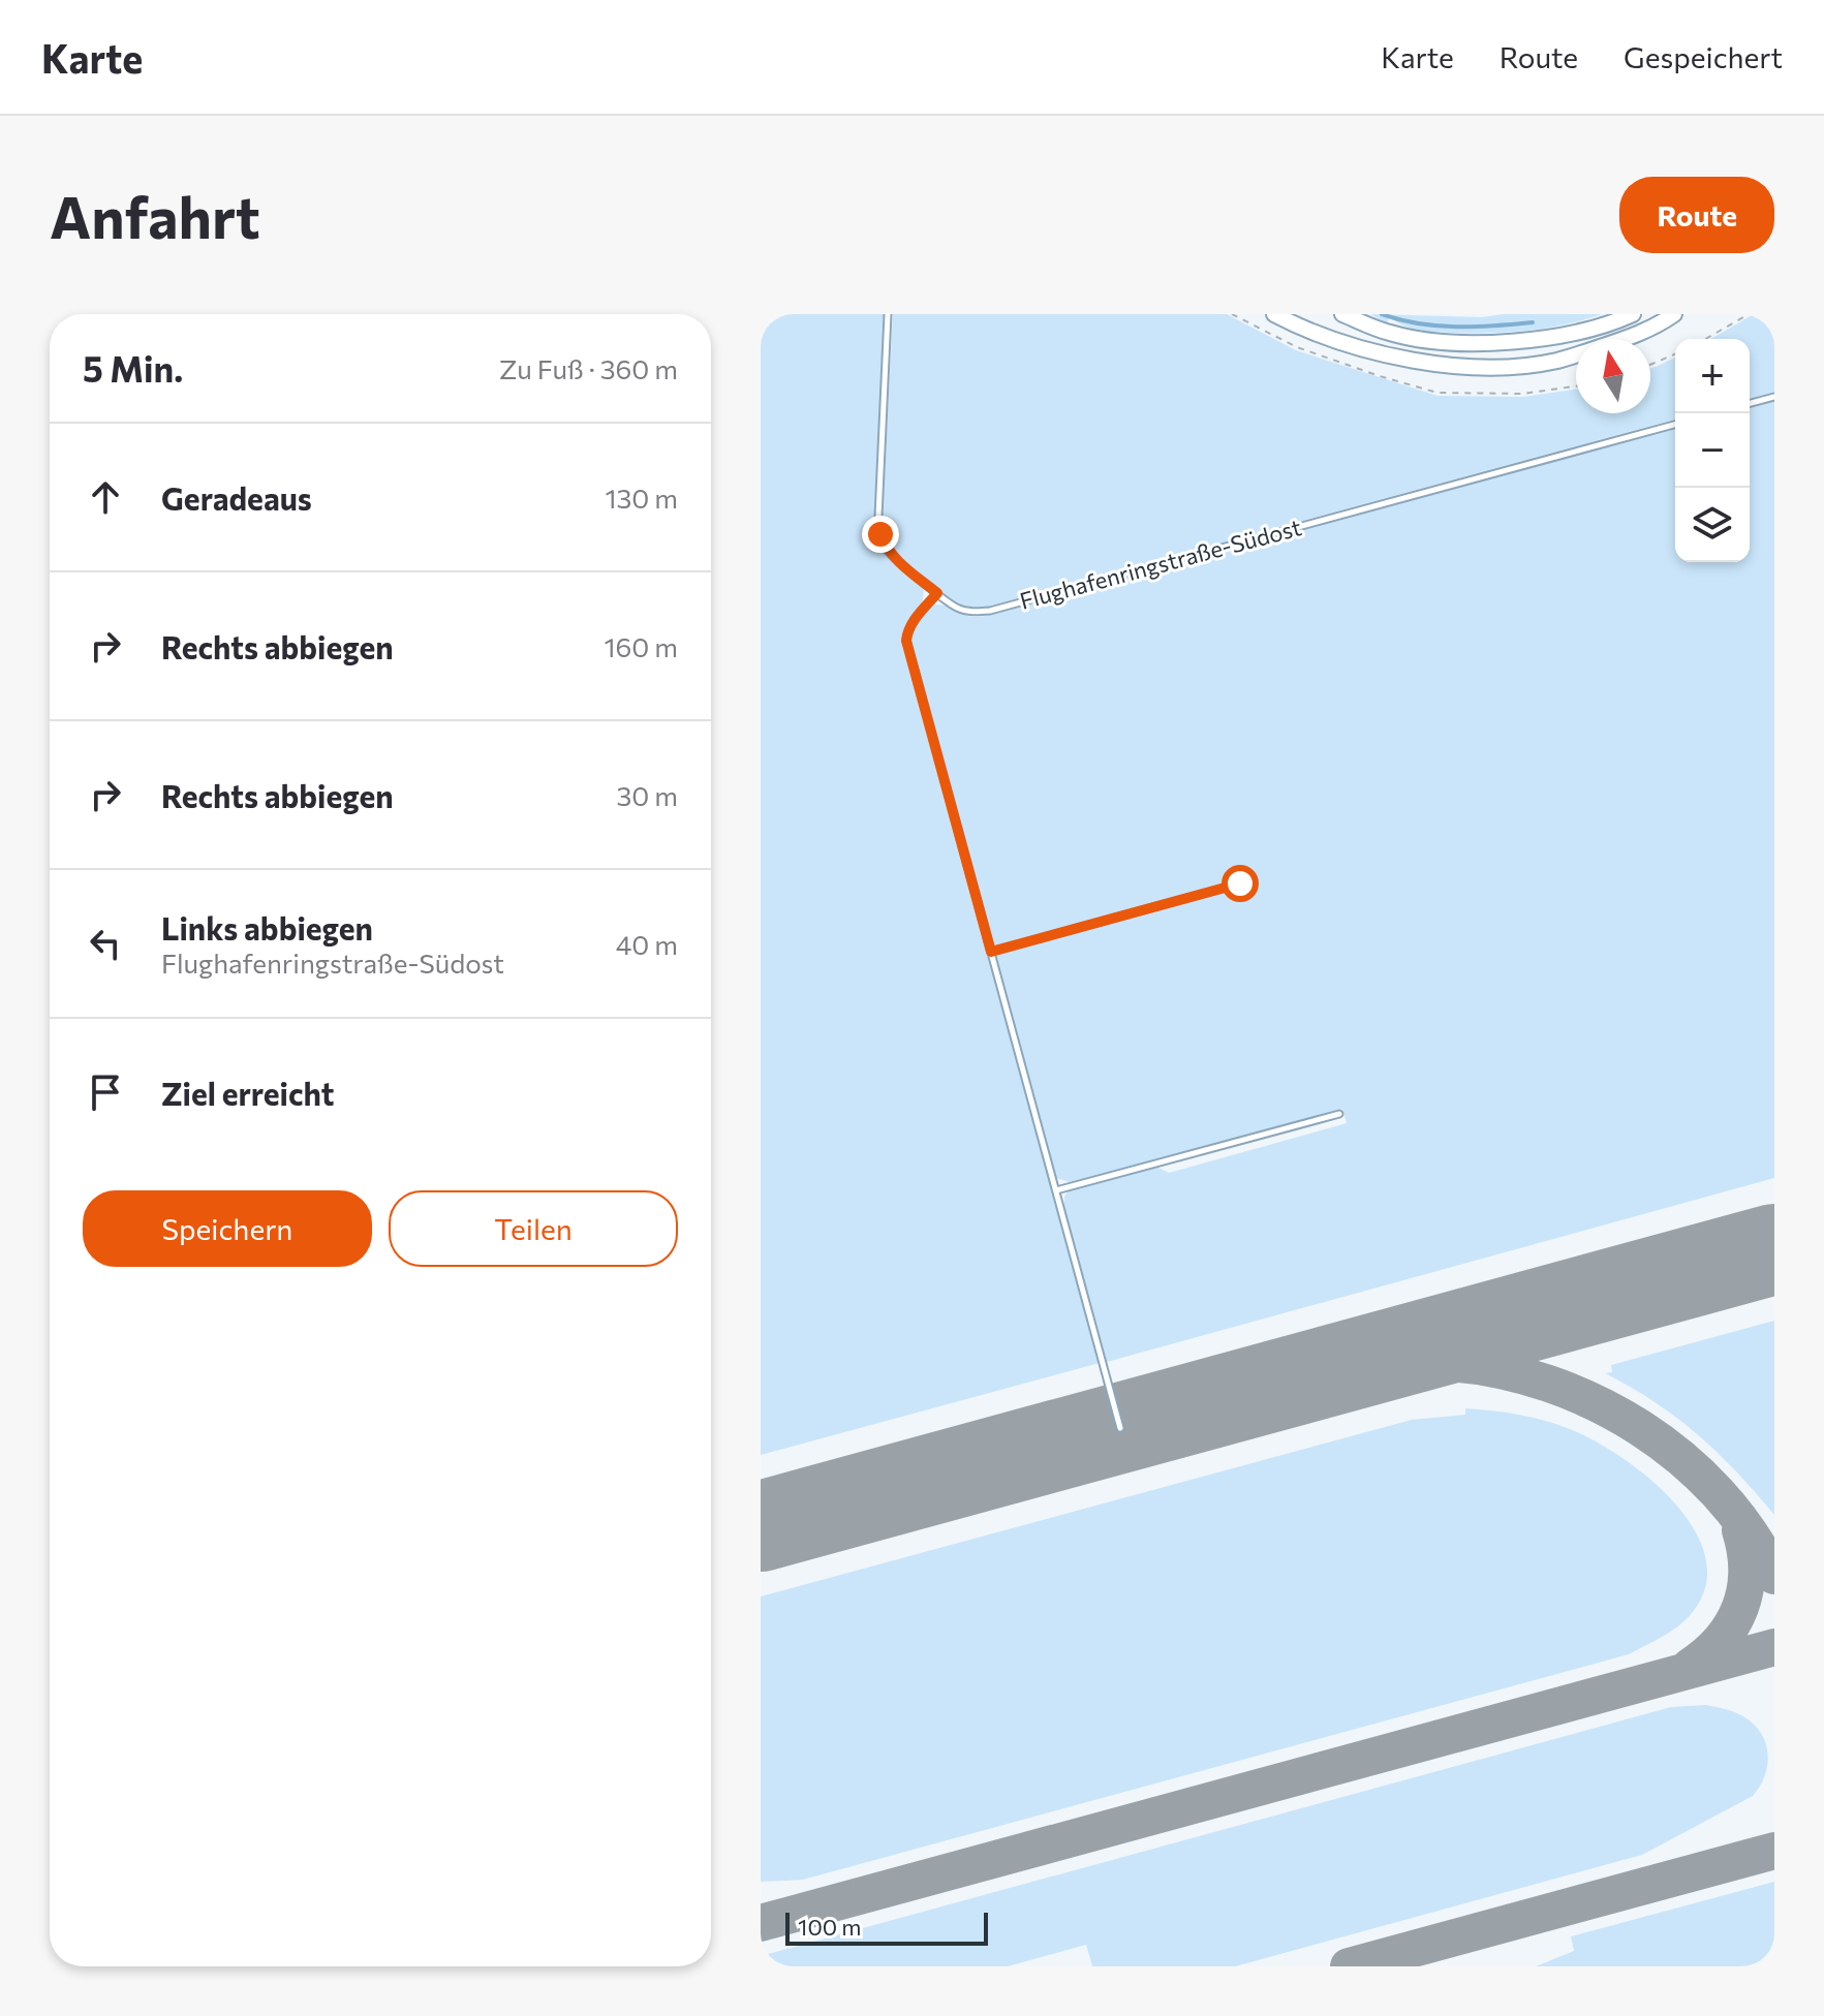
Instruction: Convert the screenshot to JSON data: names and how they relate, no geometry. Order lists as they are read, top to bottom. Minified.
{"streets":{"lane":["Flughafenringstraße-Südost"]},"scale_bar":"100 m","north":"top","page":{"header":"Karte","nav":["Karte","Route","Gespeichert"],"buttons":["Route",["Speichern","Teilen"]],"title":"Anfahrt","heading":["5 Min.","Zu Fuß · 360 m"],"map_buttons":["+","−"],"list":[["Geradeaus","130 m"],["Rechts abbiegen","160 m"],["Rechts abbiegen","30 m"],["Links abbiegen","Flughafenringstraße-Südost","40 m"],"Ziel erreicht"],"scale":"100 m"}}
